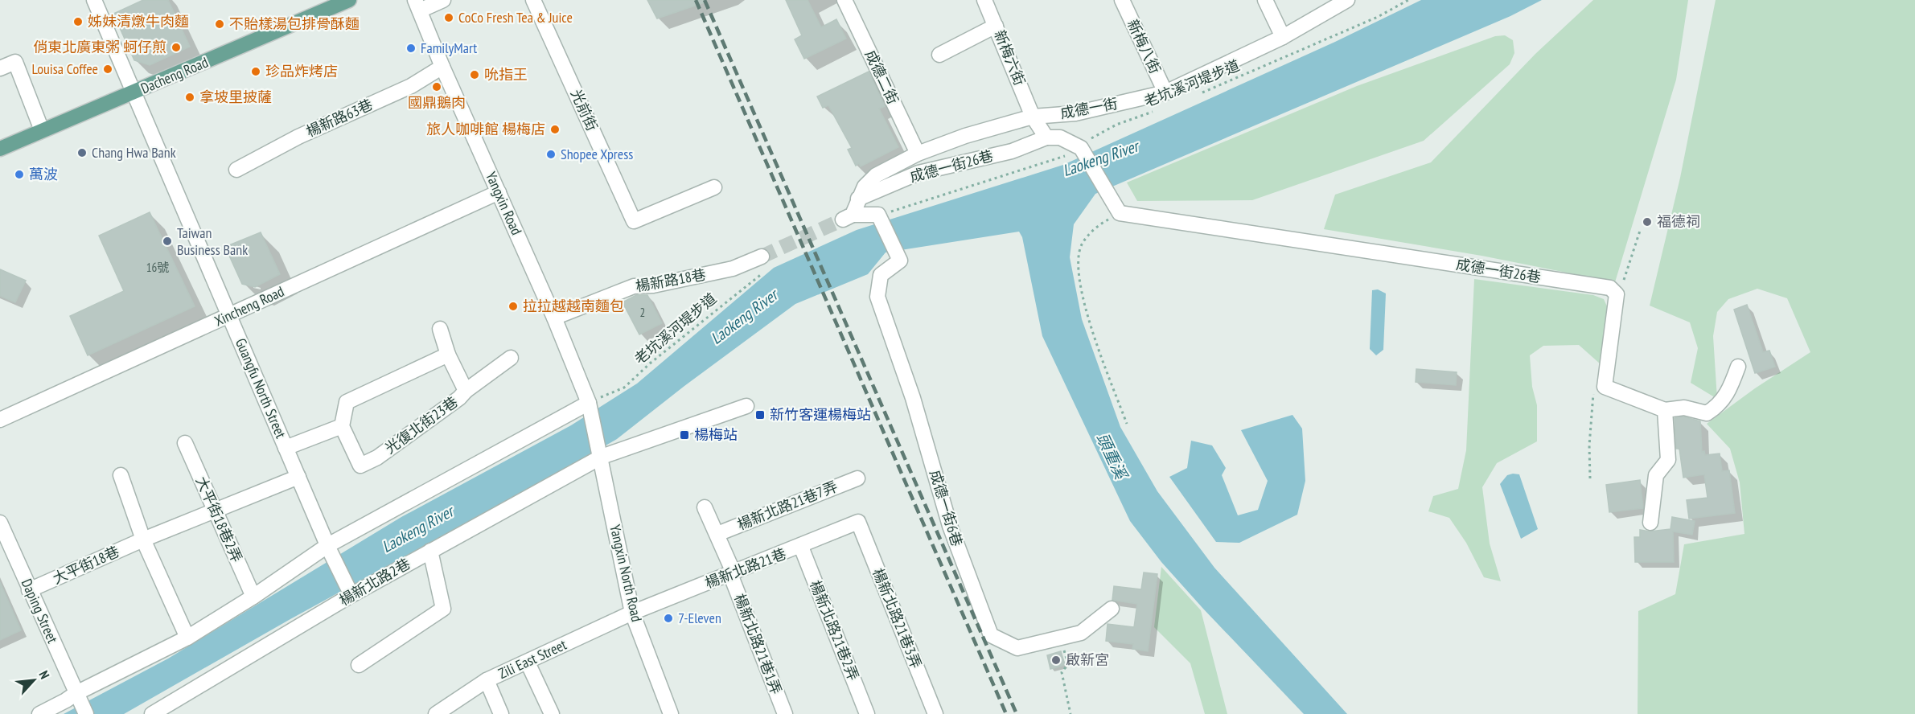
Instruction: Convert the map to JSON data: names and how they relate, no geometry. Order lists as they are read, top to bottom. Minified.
{"streets":{"main road":["Dacheng Road"],"street":["新梅八街","新梅六街","成德二街","成德一街","光前街","楊新路63巷","成德一街26巷","Yangxin Road","楊新路18巷","Xincheng Road","Guangfu North Street","光復北街23巷","楊新北路21巷7弄","成德一街6巷","大平街18巷2弄","大平街18巷","楊新北路21巷","Yangxin North Road","楊新北路2巷","Daping Street","楊新北路21巷3弄","楊新北路21巷2弄","楊新北路21巷1弄","Zili East Street"],"path":["老坑溪河堤步道"]},"crossings":[["新梅八街","成德一街"],["新梅六街","成德一街"],["Dacheng Road","Guangfu North Street"],["成德二街","成德一街"],["老坑溪河堤步道","成德一街"],["老坑溪河堤步道","Yangxin Road"],["老坑溪河堤步道","楊新路18巷"],["老坑溪河堤步道","成德一街6巷"],["老坑溪河堤步道","Yangxin North Road"],["成德一街","成德一街26巷"],["成德一街","成德一街6巷"],["楊新路63巷","Yangxin Road"],["Yangxin Road","楊新路18巷"],["Yangxin Road","Xincheng Road"],["Yangxin Road","Yangxin North Road"],["Xincheng Road","Guangfu North Street"],["Guangfu North Street","大平街18巷"],["Guangfu North Street","楊新北路2巷"],["大平街18巷2弄","大平街18巷"],["大平街18巷","Daping Street"],["楊新北路21巷","Yangxin North Road"],["楊新北路21巷","楊新北路21巷3弄"],["楊新北路21巷","楊新北路21巷2弄"],["楊新北路21巷","楊新北路21巷1弄"],["楊新北路21巷","Zili East Street"],["Yangxin North Road","楊新北路2巷"],["Yangxin North Road","Zili East Street"]],"water":["Laokeng River","頭重溪"],"places":{"other":["CoCo Fresh Tea & Juice","姊妹清燉牛肉麵","不貽樣湯包排骨酥麵","俏東北廣東粥 蚵仔煎","FamilyMart","Louisa Coffee","珍品炸烤店","吮指王","國鼎鵝肉","拿坡里披薩","旅人咖啡館 楊梅店","Chang Hwa Bank","Shopee Xpress","萬波","福德祠","Taiwan Business Bank","拉拉越越南麵包","7-Eleven","啟新宮"],"transit":["新竹客運楊梅站","楊梅站"]},"house_numbers":["16號","2"],"north":"top right"}
